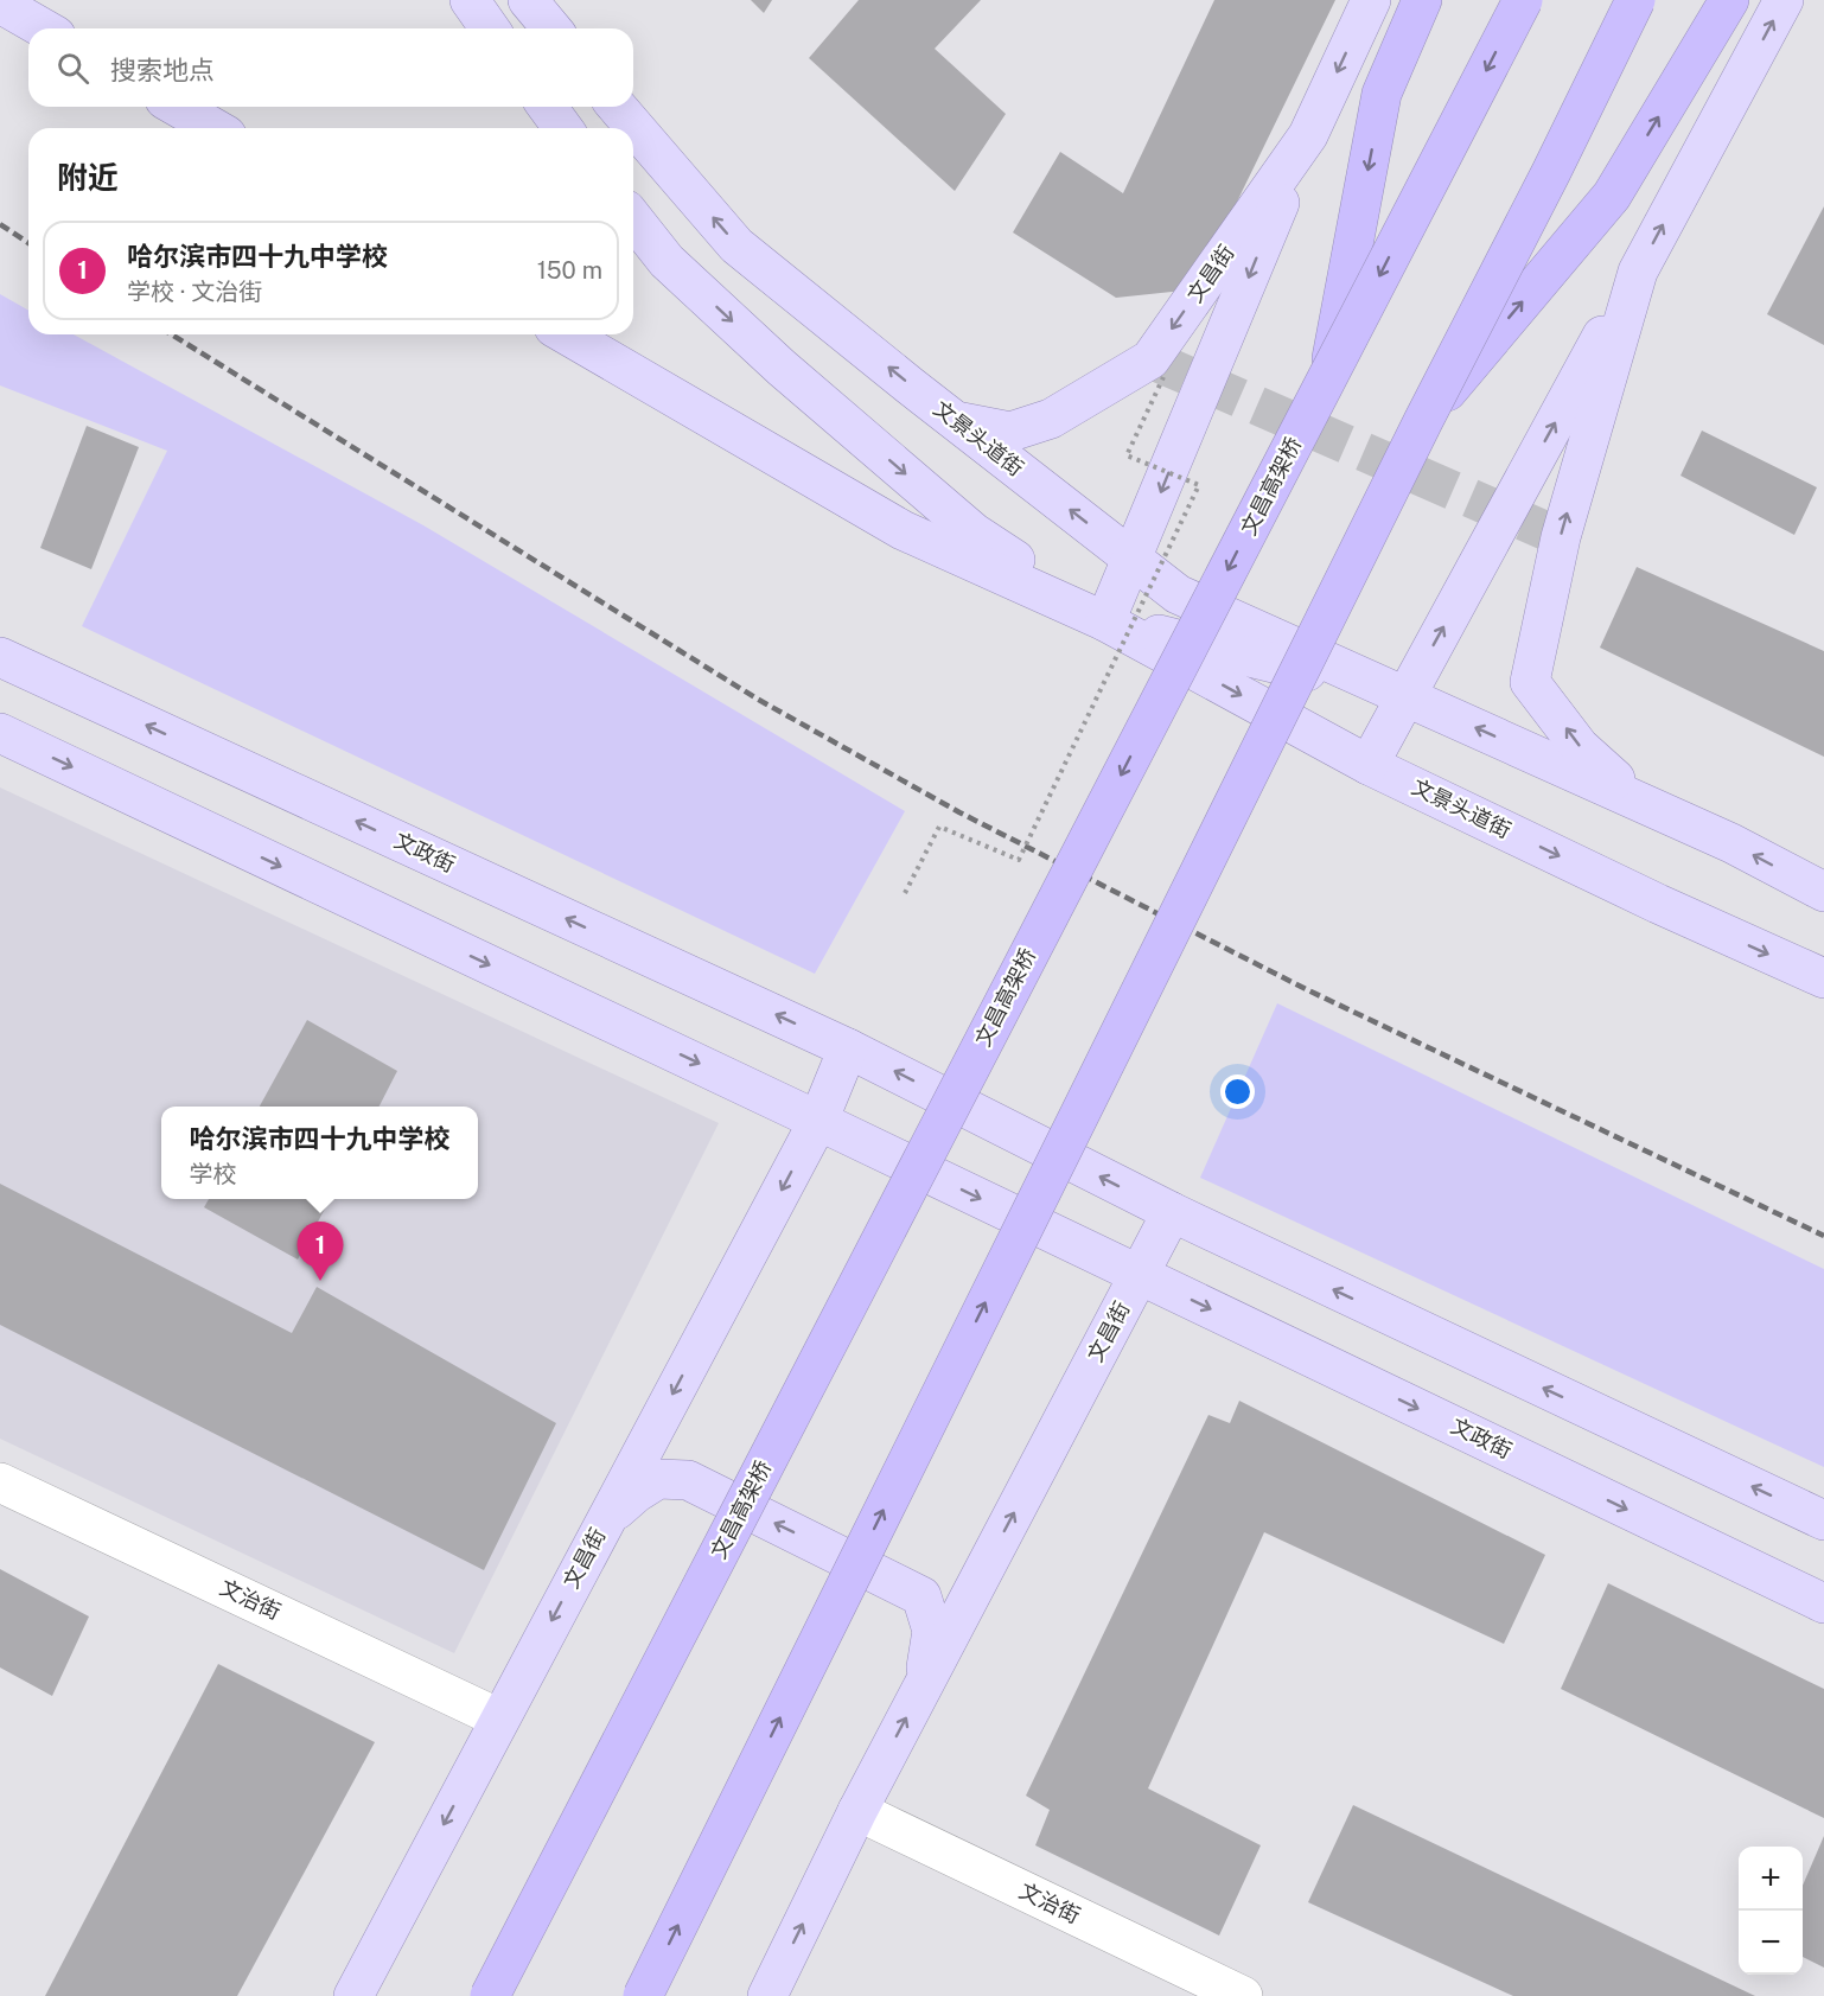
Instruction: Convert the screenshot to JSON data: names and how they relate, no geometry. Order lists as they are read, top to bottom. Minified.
{"streets":{"highway":["文昌高架桥"],"main road":["文昌街","文景头道街","文政街"],"street":["文治街"]},"crossings":[["文昌街","文景头道街"],["文昌街","文政街"],["文昌街","文治街"]],"page":{"search":"搜索地点","heading":"附近","list":[{"mark":"1","name":"哈尔滨市四十九中学校","note":"学校 · 文治街","value":"150 m"}],"popup":["哈尔滨市四十九中学校","学校"],"pins":"1","map_buttons":["+","−"]}}
